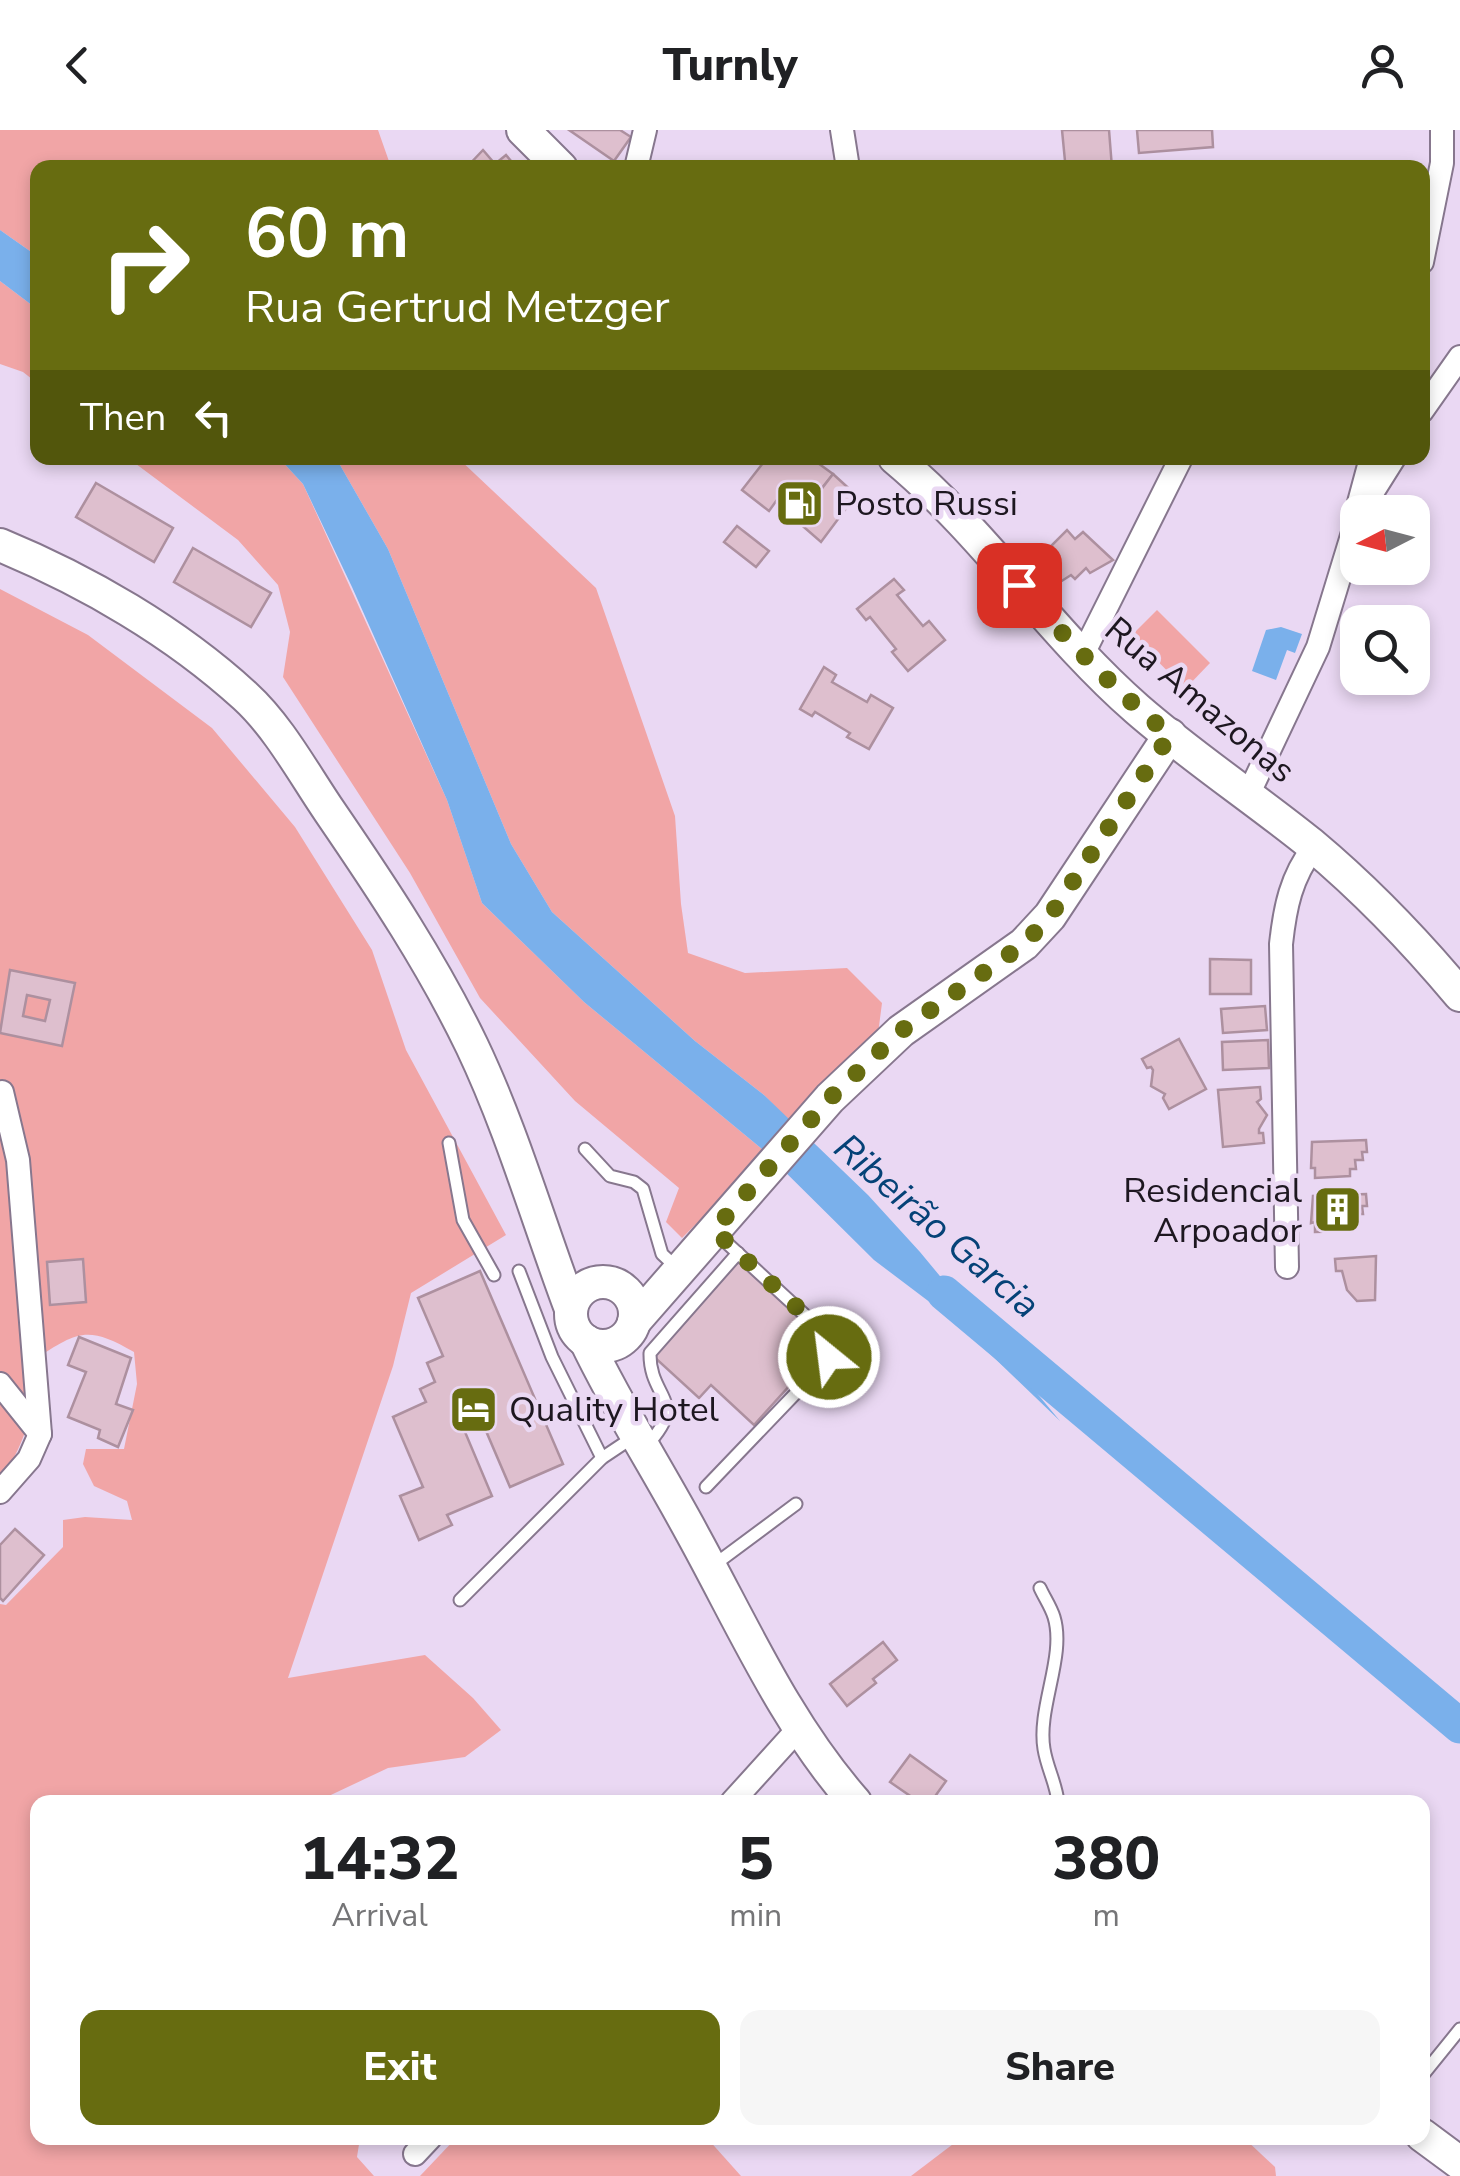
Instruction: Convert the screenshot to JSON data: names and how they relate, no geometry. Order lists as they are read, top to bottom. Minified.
{"streets":{"main road":["Rua Amazonas"]},"water":["Ribeirão Garcia"],"places":{"fuel station":["Posto Russi"],"building":["Residencial Arpoador"],"hotel":["Quality Hotel"]},"north":"left","page":{"header":"Turnly","turn":["60 m","Rua Gertrud Metzger"],"then":"Then","eta":["14:32","Arrival","5","min","380","m"],"buttons":["Exit","Share"]}}
